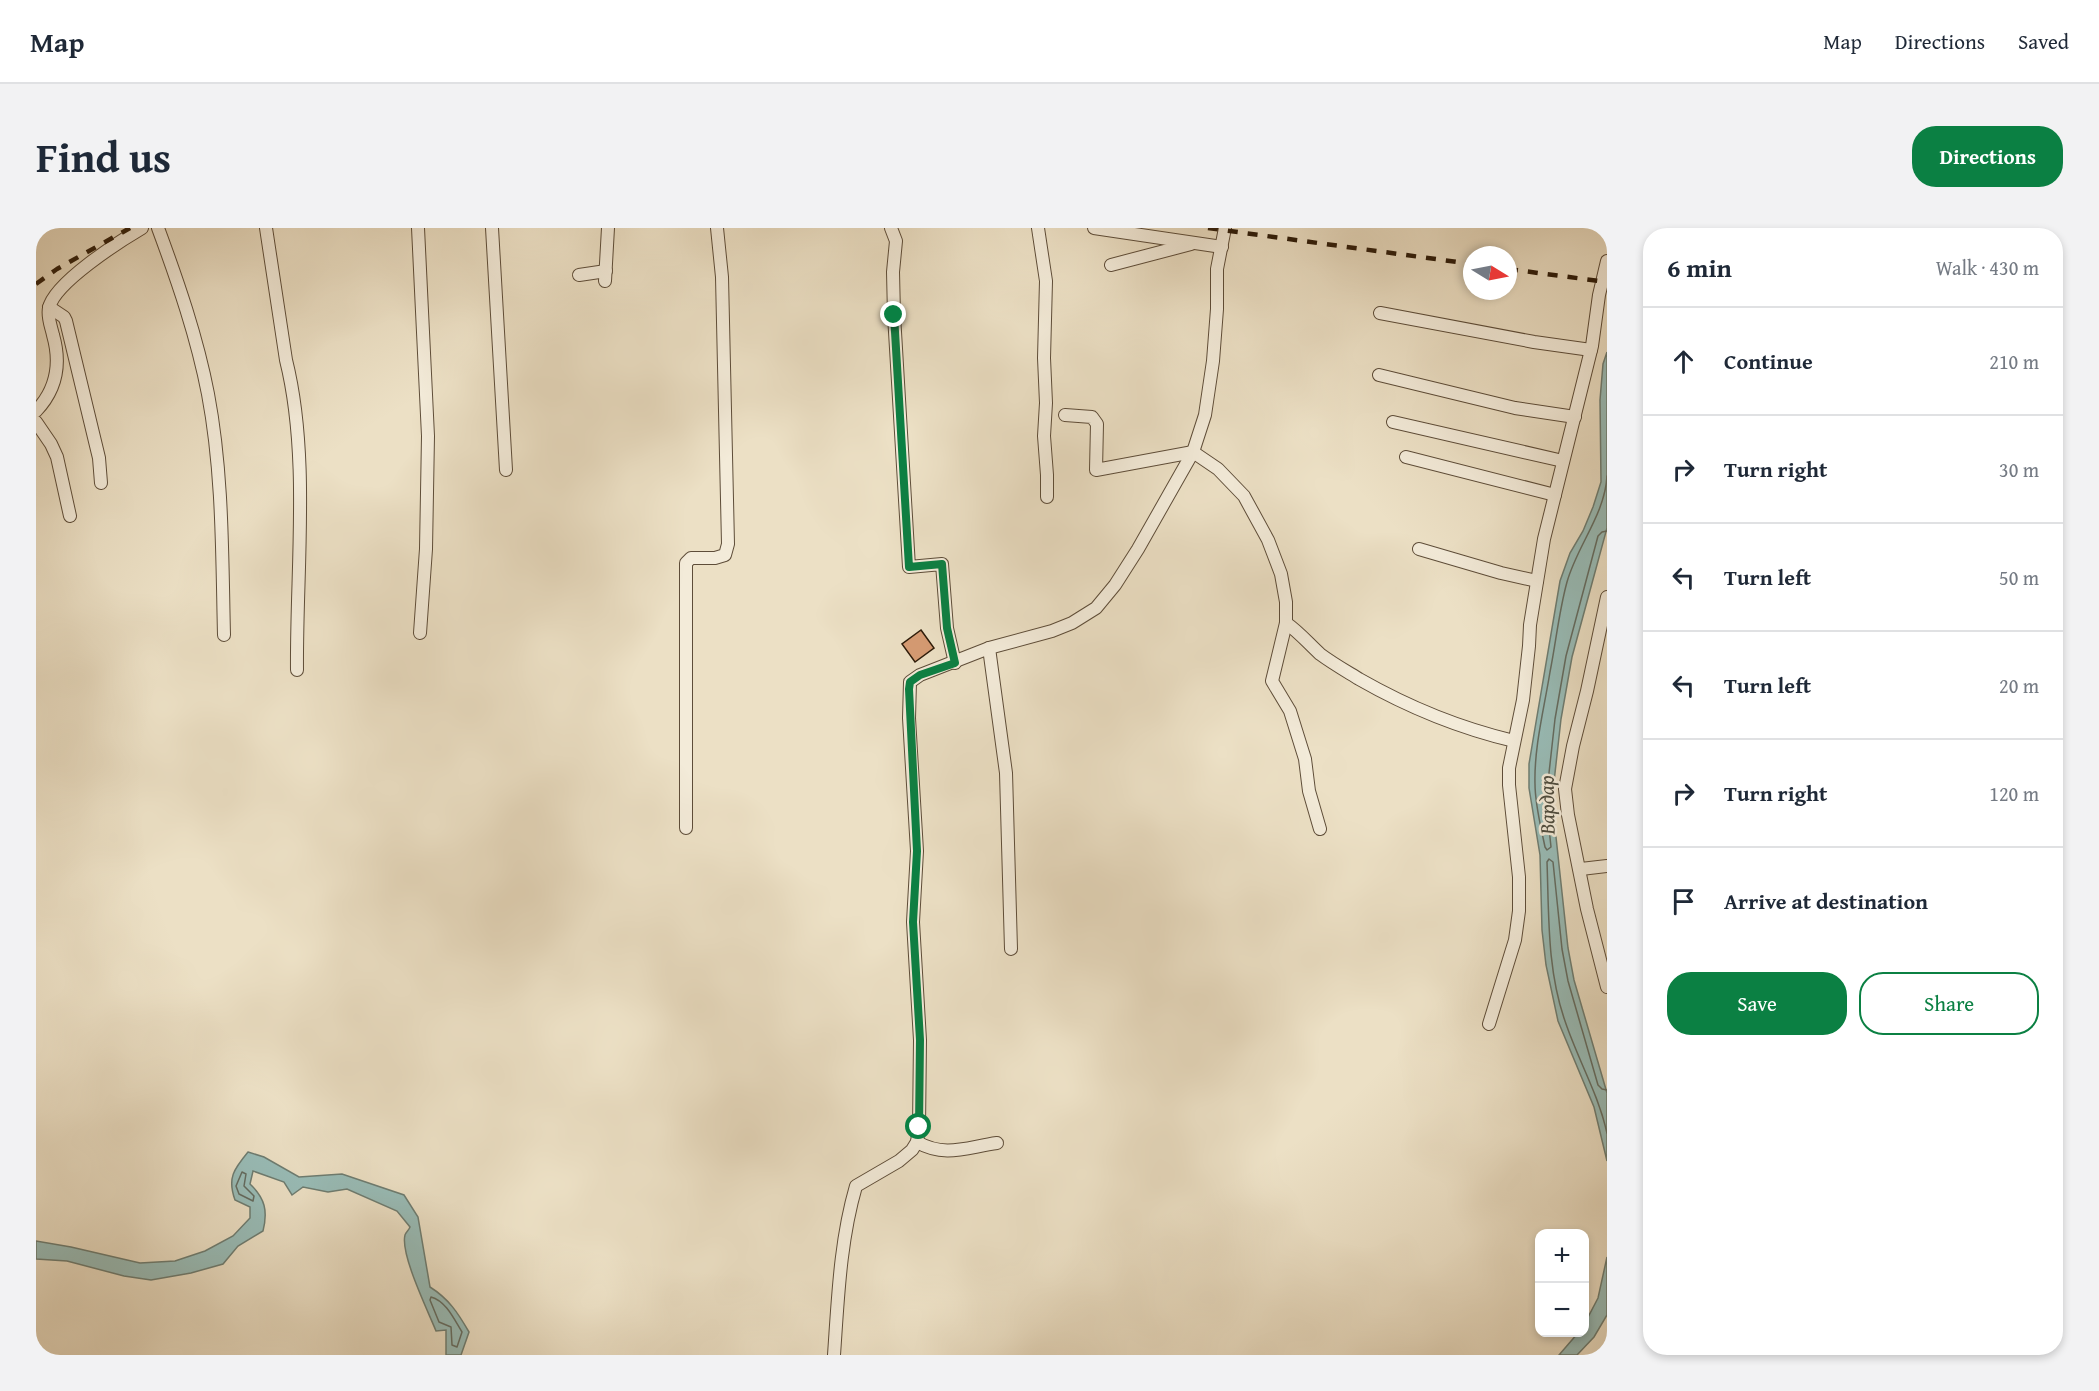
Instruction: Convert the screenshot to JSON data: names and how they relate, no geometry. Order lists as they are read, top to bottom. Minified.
{"water":["Вардар"],"north":"right","page":{"header":"Map","nav":["Map","Directions","Saved"],"title":"Find us","buttons":["Directions",["Save","Share"]],"heading":["6 min","Walk · 430 m"],"list":[["Continue","210 m"],["Turn right","30 m"],["Turn left","50 m"],["Turn left","20 m"],["Turn right","120 m"],"Arrive at destination"],"map_buttons":["+","−"]}}
